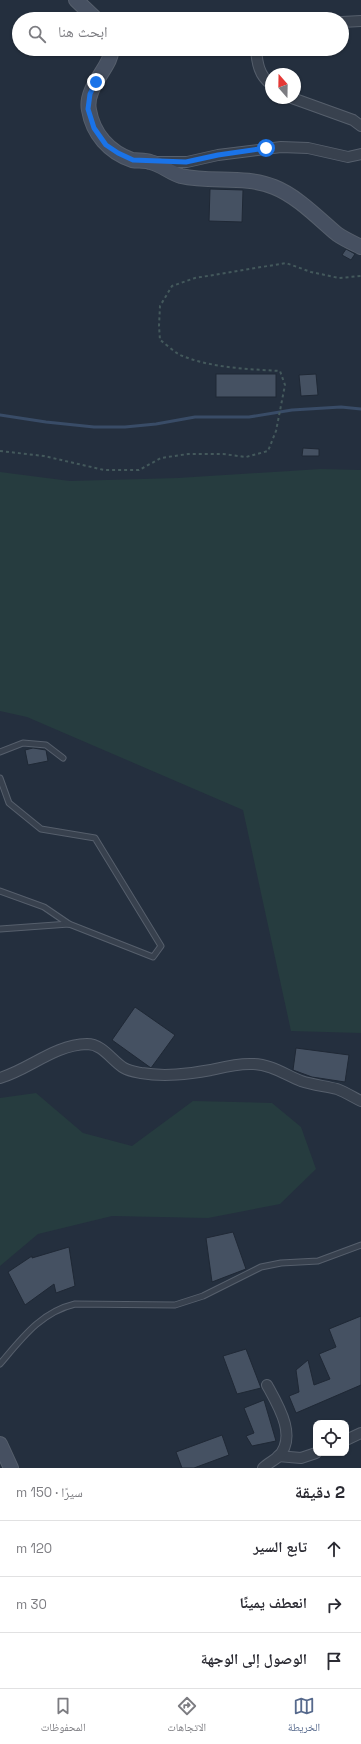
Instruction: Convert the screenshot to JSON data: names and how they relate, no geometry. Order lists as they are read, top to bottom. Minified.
{"north":"top","page":{"search":"ابحث هنا","heading":["2 دقيقة","سيرًا · 150 m"],"list":[["تابع السير","120 m"],["انعطف يمينًا","30 m"],"الوصول إلى الوجهة"],"nav":["الخريطة","الاتجاهات","المحفوظات"]}}
